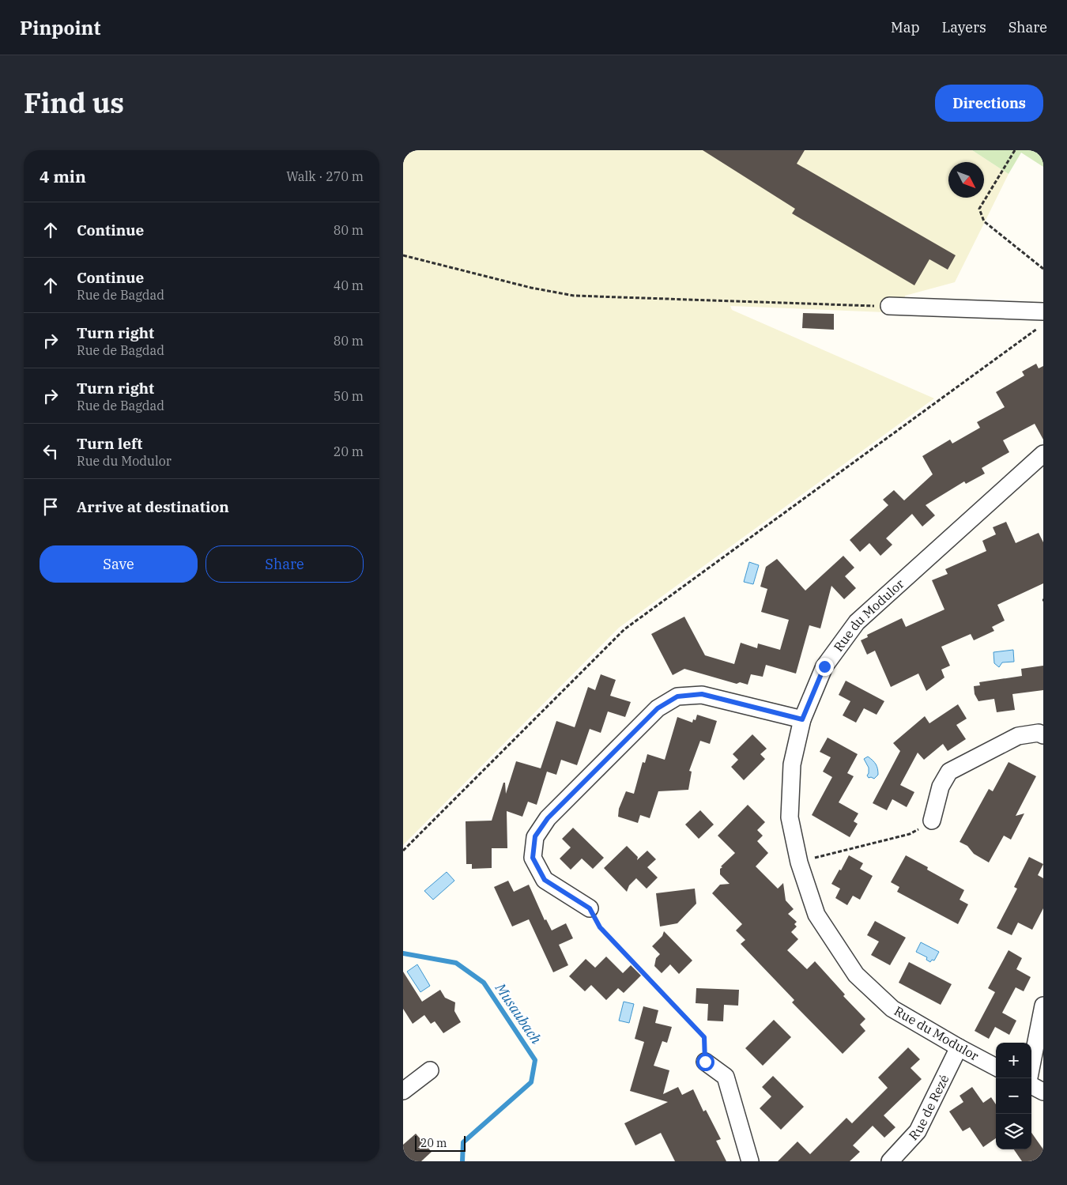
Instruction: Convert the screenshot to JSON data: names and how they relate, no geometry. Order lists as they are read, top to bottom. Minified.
{"streets":{"street":["Rue du Modulor","Rue de Rezé"]},"crossings":[["Rue du Modulor","Rue de Rezé"]],"water":["Musaubach"],"scale_bar":"20 m","north":"bottom right","page":{"header":"Pinpoint","nav":["Map","Layers","Share"],"title":"Find us","buttons":["Directions",["Save","Share"]],"heading":["4 min","Walk · 270 m"],"list":[["Continue","80 m"],["Continue","Rue de Bagdad","40 m"],["Turn right","Rue de Bagdad","80 m"],["Turn right","Rue de Bagdad","50 m"],["Turn left","Rue du Modulor","20 m"],"Arrive at destination"],"map_buttons":["+","−"],"scale":"20 m"}}
